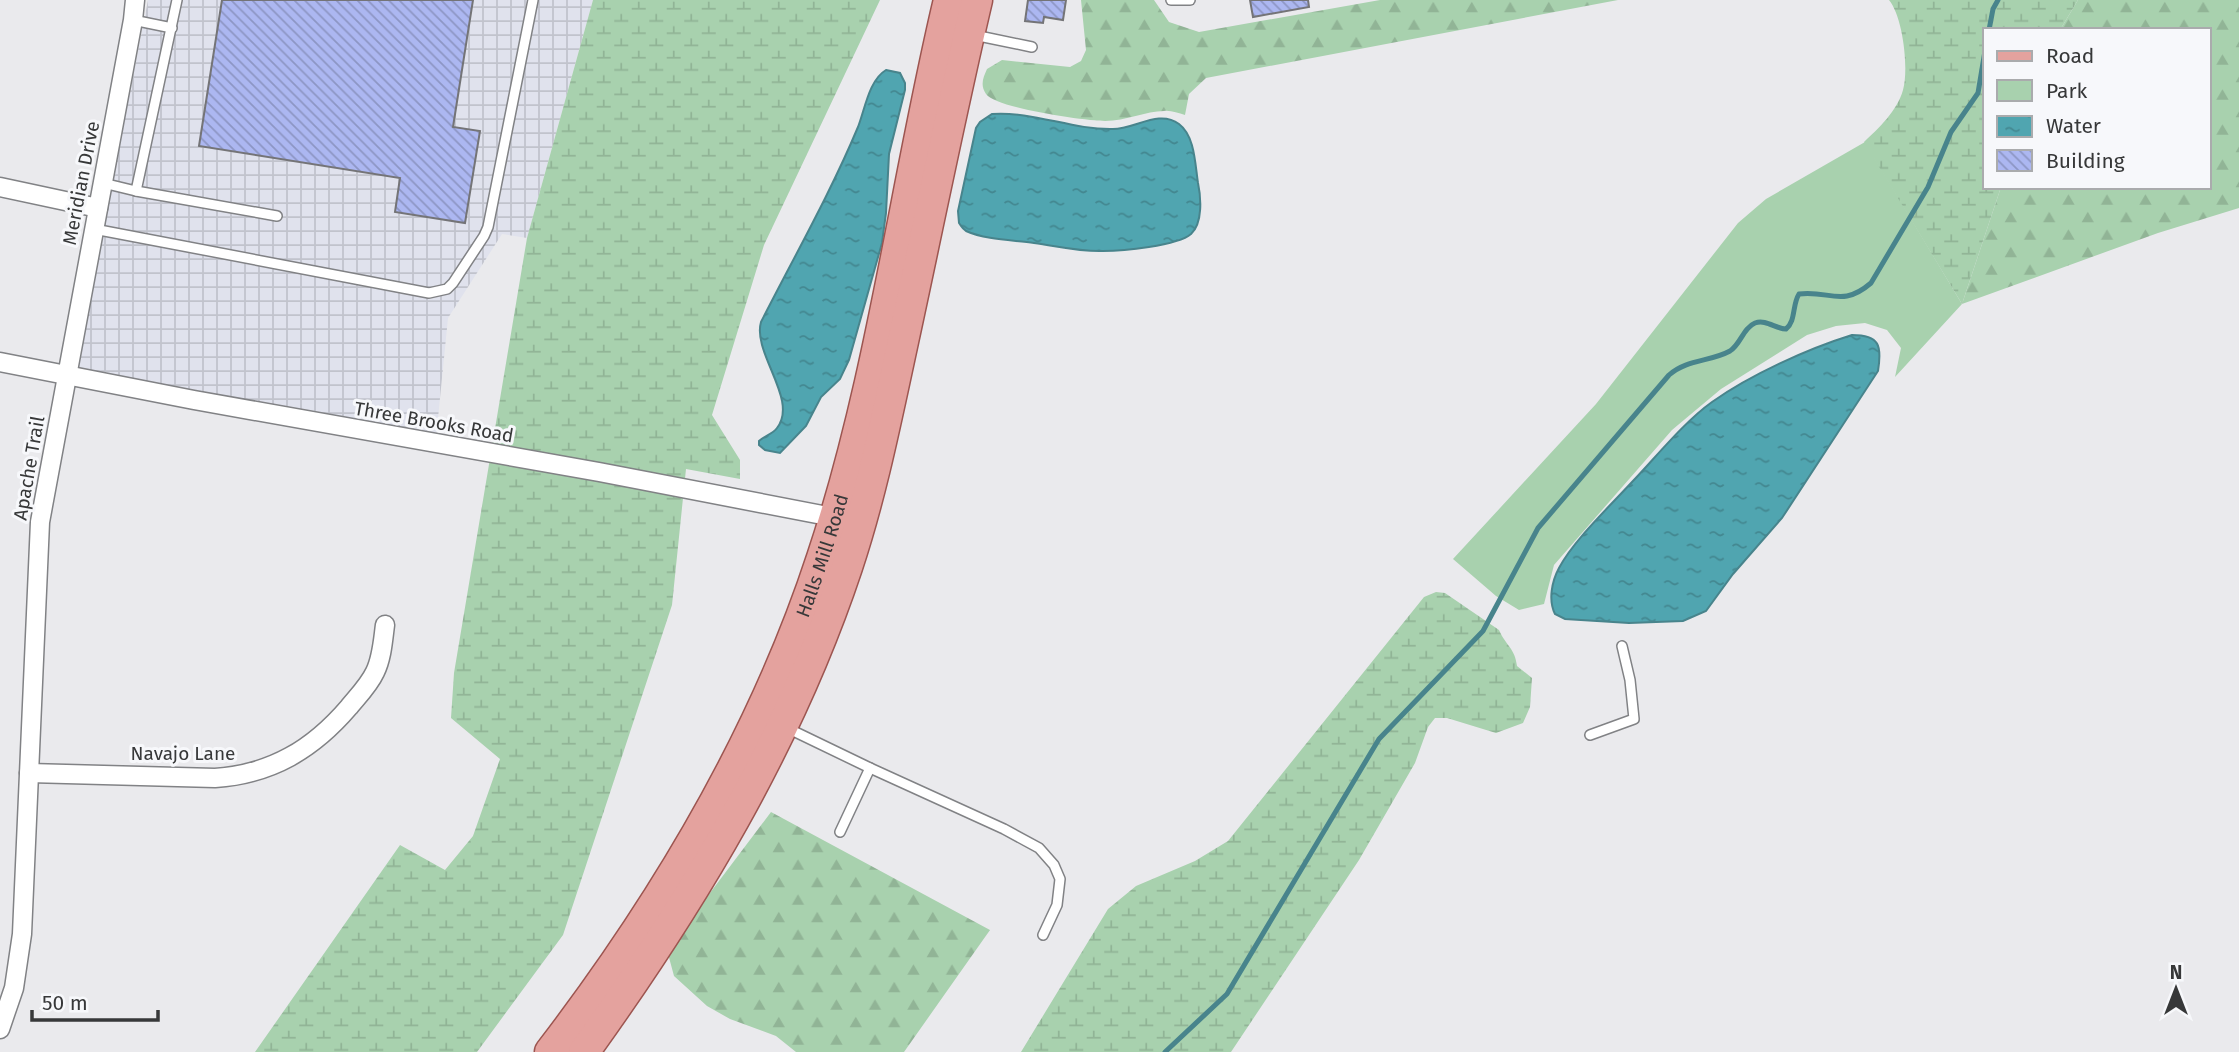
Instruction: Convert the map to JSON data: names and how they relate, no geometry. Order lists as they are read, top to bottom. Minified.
{"streets":{"main road":["Halls Mill Road"],"street":["Meridian Drive","Three Brooks Road","Apache Trail","Navajo Lane"]},"crossings":[["Meridian Drive","Three Brooks Road"],["Meridian Drive","Apache Trail"],["Three Brooks Road","Apache Trail"],["Three Brooks Road","Halls Mill Road"],["Apache Trail","Navajo Lane"]],"legend":["Road","Park","Water","Building"],"scale_bar":"50 m","north":"top"}
